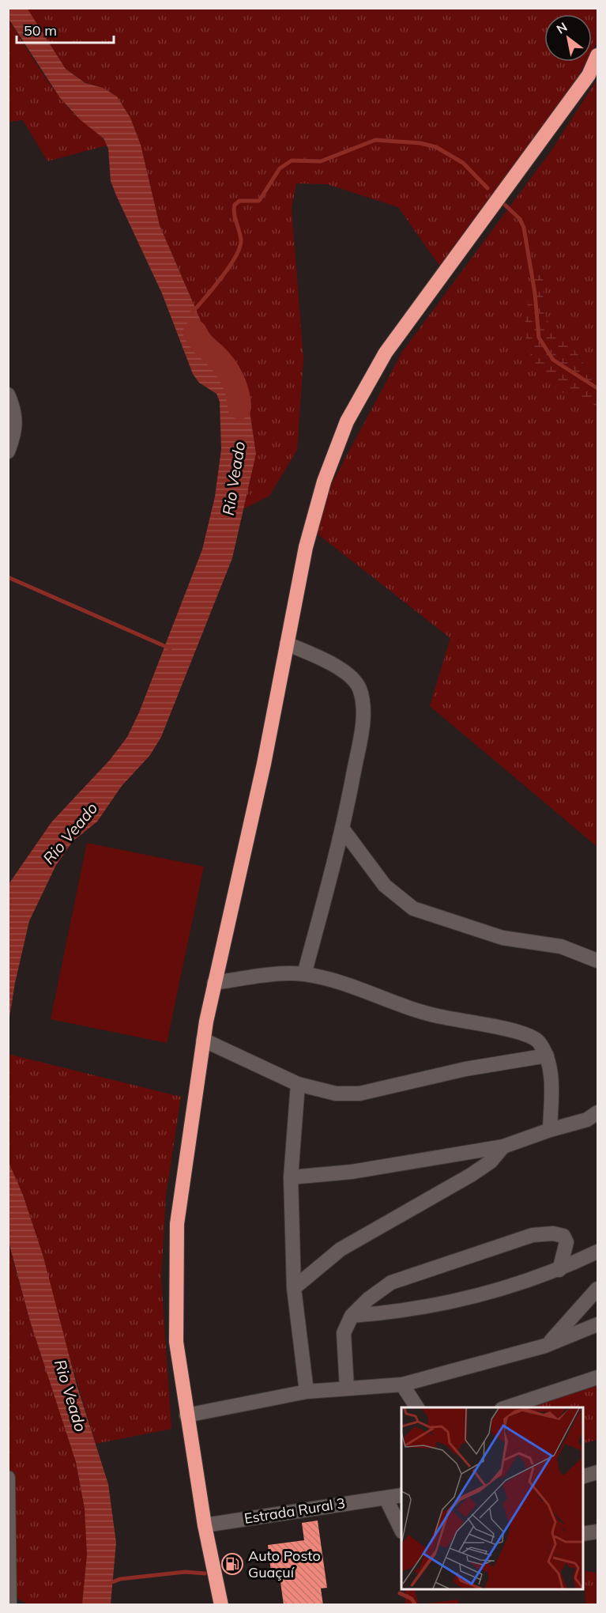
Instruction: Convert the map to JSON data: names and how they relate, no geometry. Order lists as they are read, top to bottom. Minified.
{"streets":{"street":["Estrada Rural 3"]},"water":["Rio Veado"],"places":{"fuel station":["Auto Posto Guaçuí"]},"scale_bar":"50 m","north":"top left"}
